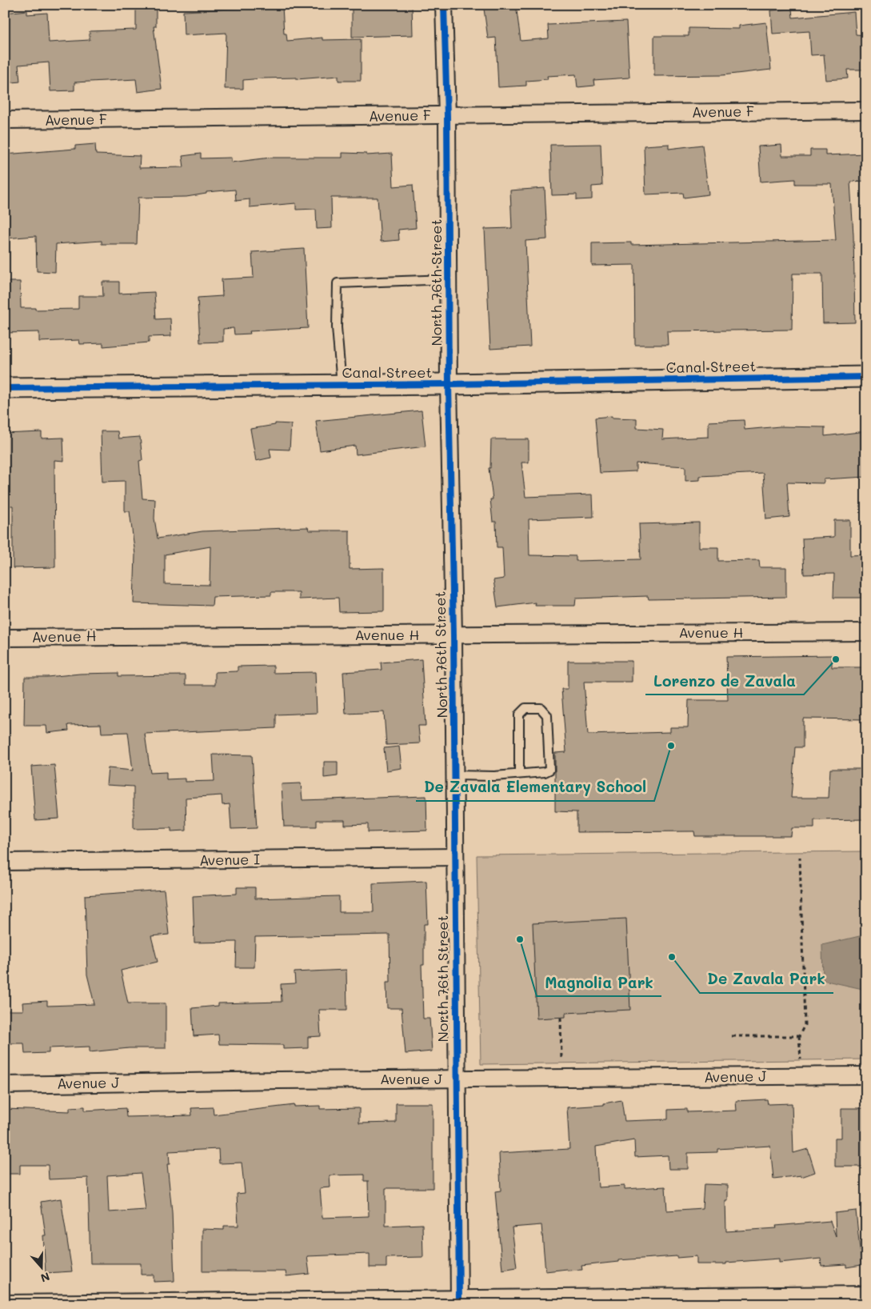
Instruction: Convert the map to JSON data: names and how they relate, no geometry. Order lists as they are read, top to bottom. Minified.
{"streets":{"street":["Avenue F","North 76th Street","Canal Street","Avenue H","Avenue I","Avenue J"]},"crossings":[["Avenue F","North 76th Street"],["North 76th Street","Canal Street"],["North 76th Street","Avenue H"],["North 76th Street","Avenue I"],["North 76th Street","Avenue J"]],"places":["Lorenzo de Zavala","De Zavala Elementary School","Magnolia Park","De Zavala Park"],"north":"bottom"}
